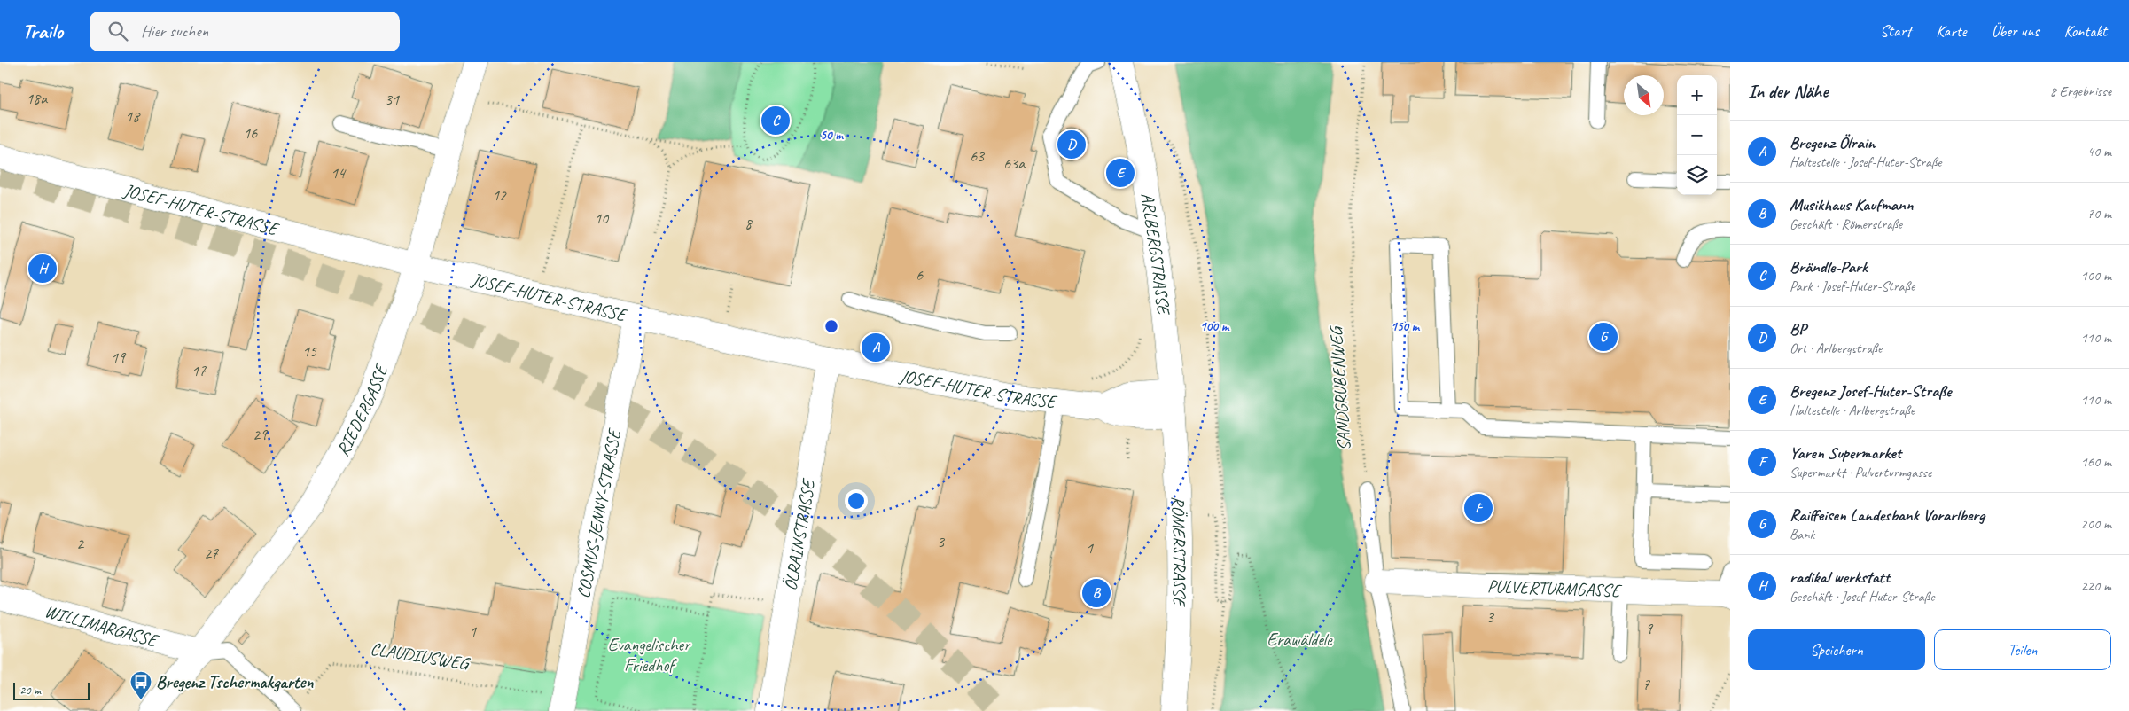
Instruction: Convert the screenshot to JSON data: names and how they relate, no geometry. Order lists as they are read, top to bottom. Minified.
{"streets":{"street":["JOSEF-HUTER-STRASSE","ARLBERGSTRASSE","RIEDERGASSE","COSMUS-JENNY-STRASSE","ÖLRAINSTRASSE","RÖMERSTRASSE","PULVERTURMGASSE","WILLIMARGASSE"],"path":["SANDGRUBENWEG","CLAUDIUSWEG"]},"crossings":[["JOSEF-HUTER-STRASSE","RIEDERGASSE"],["JOSEF-HUTER-STRASSE","COSMUS-JENNY-STRASSE"],["JOSEF-HUTER-STRASSE","ÖLRAINSTRASSE"],["JOSEF-HUTER-STRASSE","RÖMERSTRASSE"],["ARLBERGSTRASSE","RÖMERSTRASSE"],["RIEDERGASSE","WILLIMARGASSE"],["COSMUS-JENNY-STRASSE","CLAUDIUSWEG"]],"parks":["Erawäldele","Evangelischer Friedhof"],"places":{"bus stop":["Bregenz Tschermakgarten"]},"house_numbers":["18a","31","18","16","63","63a","14","12","10","8","6","15","19","17","29","3","2","1","27","3","9","1","7"],"scale_bar":"20 m","north":"bottom right","page":{"header":"Trailo","search":"Hier suchen","nav":["Start","Karte","Über uns","Kontakt"],"heading":["In der Nähe","8 Ergebnisse"],"map_buttons":["+","−"],"pins":["C","D","E","H","G","A","F","B"],"list":[{"mark":"A","name":"Bregenz Ölrain","note":"Haltestelle · Josef-Huter-Straße","value":"40 m"},{"mark":"B","name":"Musikhaus Kaufmann","note":"Geschäft · Römerstraße","value":"70 m"},{"mark":"C","name":"Brändle-Park","note":"Park · Josef-Huter-Straße","value":"100 m"},{"mark":"D","name":"BP","note":"Ort · Arlbergstraße","value":"110 m"},{"mark":"E","name":"Bregenz Josef-Huter-Straße","note":"Haltestelle · Arlbergstraße","value":"110 m"},{"mark":"F","name":"Yaren Supermarket","note":"Supermarkt · Pulverturmgasse","value":"160 m"},{"mark":"G","name":"Raiffeisen Landesbank Vorarlberg","note":"Bank","value":"200 m"},{"mark":"H","name":"radikal werkstatt","note":"Geschäft · Josef-Huter-Straße","value":"220 m"}],"buttons":["Speichern","Teilen"],"scale":"20 m"},"rings":["50 m","100 m","150 m"]}
